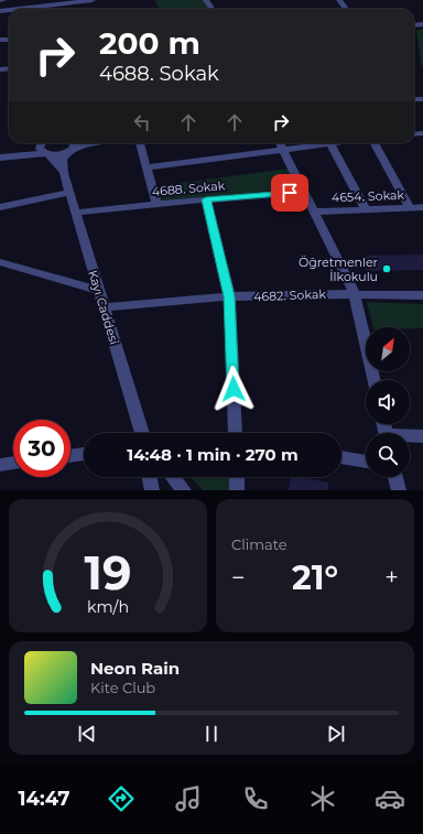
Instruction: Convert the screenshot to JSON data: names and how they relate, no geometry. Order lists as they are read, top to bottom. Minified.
{"streets":{"street":["4688. Sokak","4654. Sokak","4682. Sokak","Kayı Caddesi"]},"crossings":[["4688. Sokak","Kayı Caddesi"],["4682. Sokak","Kayı Caddesi"]],"places":["Öğretmenler İlkokulu"],"north":"top right","page":{"turn":["200 m","4688. Sokak"],"limit":"30","trip":"14:48 · 1 min · 270 m","tile":"Climate","heat":["−","21°","+"],"song":["Neon Rain","Kite Club"],"tabs":"14:47","gauge":["19","km/h"]}}
